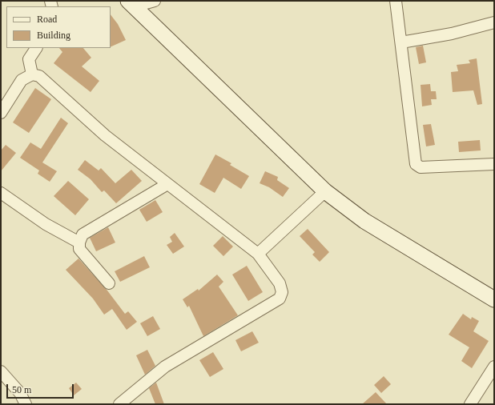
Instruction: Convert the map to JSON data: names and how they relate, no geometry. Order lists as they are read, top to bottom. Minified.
{"legend":["Road","Building"],"scale_bar":"50 m"}
